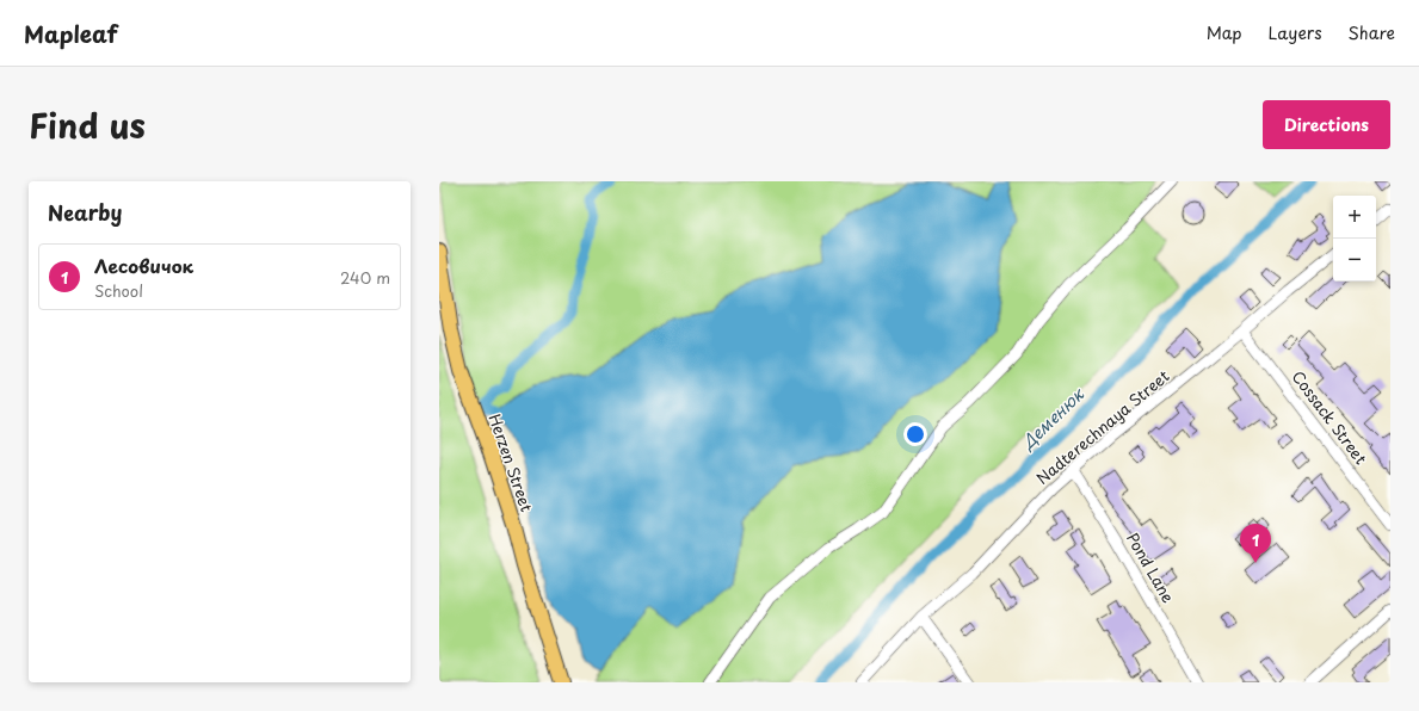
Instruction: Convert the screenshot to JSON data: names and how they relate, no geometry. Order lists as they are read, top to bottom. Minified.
{"streets":{"main road":["Herzen Street"],"street":["Cossack Street","Nadterechnaya Street","Pond Lane"]},"crossings":[["Cossack Street","Nadterechnaya Street"],["Nadterechnaya Street","Pond Lane"]],"water":["Деменюк"],"page":{"header":"Mapleaf","nav":["Map","Layers","Share"],"title":"Find us","buttons":"Directions","heading":"Nearby","map_buttons":["+","−"],"list":[{"mark":"1","name":"Лесовичок","note":"School","value":"240 m"}],"pins":"1"}}
